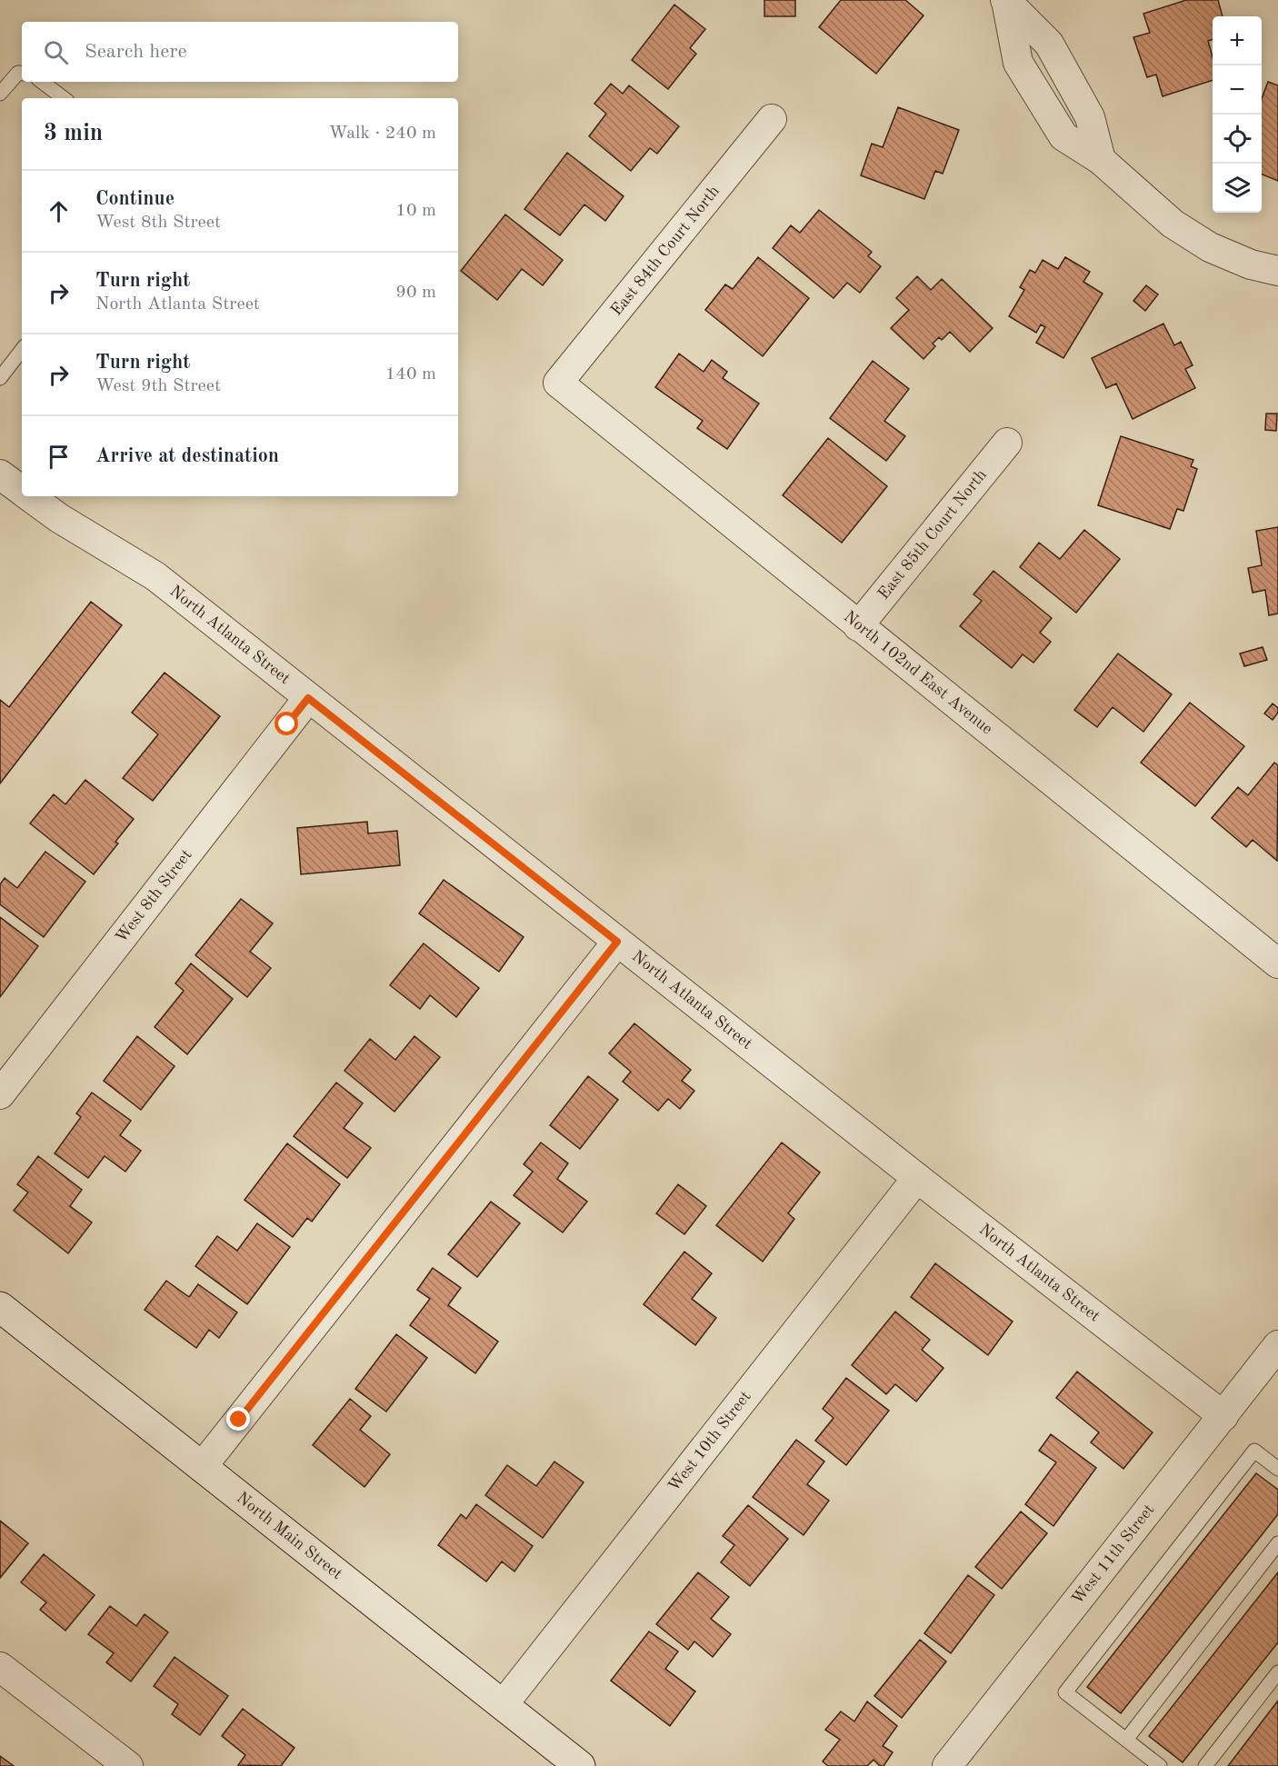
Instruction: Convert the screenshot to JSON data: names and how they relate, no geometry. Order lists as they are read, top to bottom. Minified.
{"streets":{"main road":["North Main Street"],"street":["East 84th Court North","East 85th Court North","North Atlanta Street","North 102nd East Avenue","West 8th Street","West 10th Street","West 11th Street"]},"crossings":[["East 84th Court North","North 102nd East Avenue"],["East 85th Court North","North 102nd East Avenue"],["North Atlanta Street","West 8th Street"],["North Atlanta Street","West 10th Street"],["North Atlanta Street","West 11th Street"],["West 10th Street","North Main Street"]],"page":{"map_buttons":["+","−"],"search":"Search here","heading":["3 min","Walk · 240 m"],"list":[["Continue","West 8th Street","10 m"],["Turn right","North Atlanta Street","90 m"],["Turn right","West 9th Street","140 m"],"Arrive at destination"]}}
